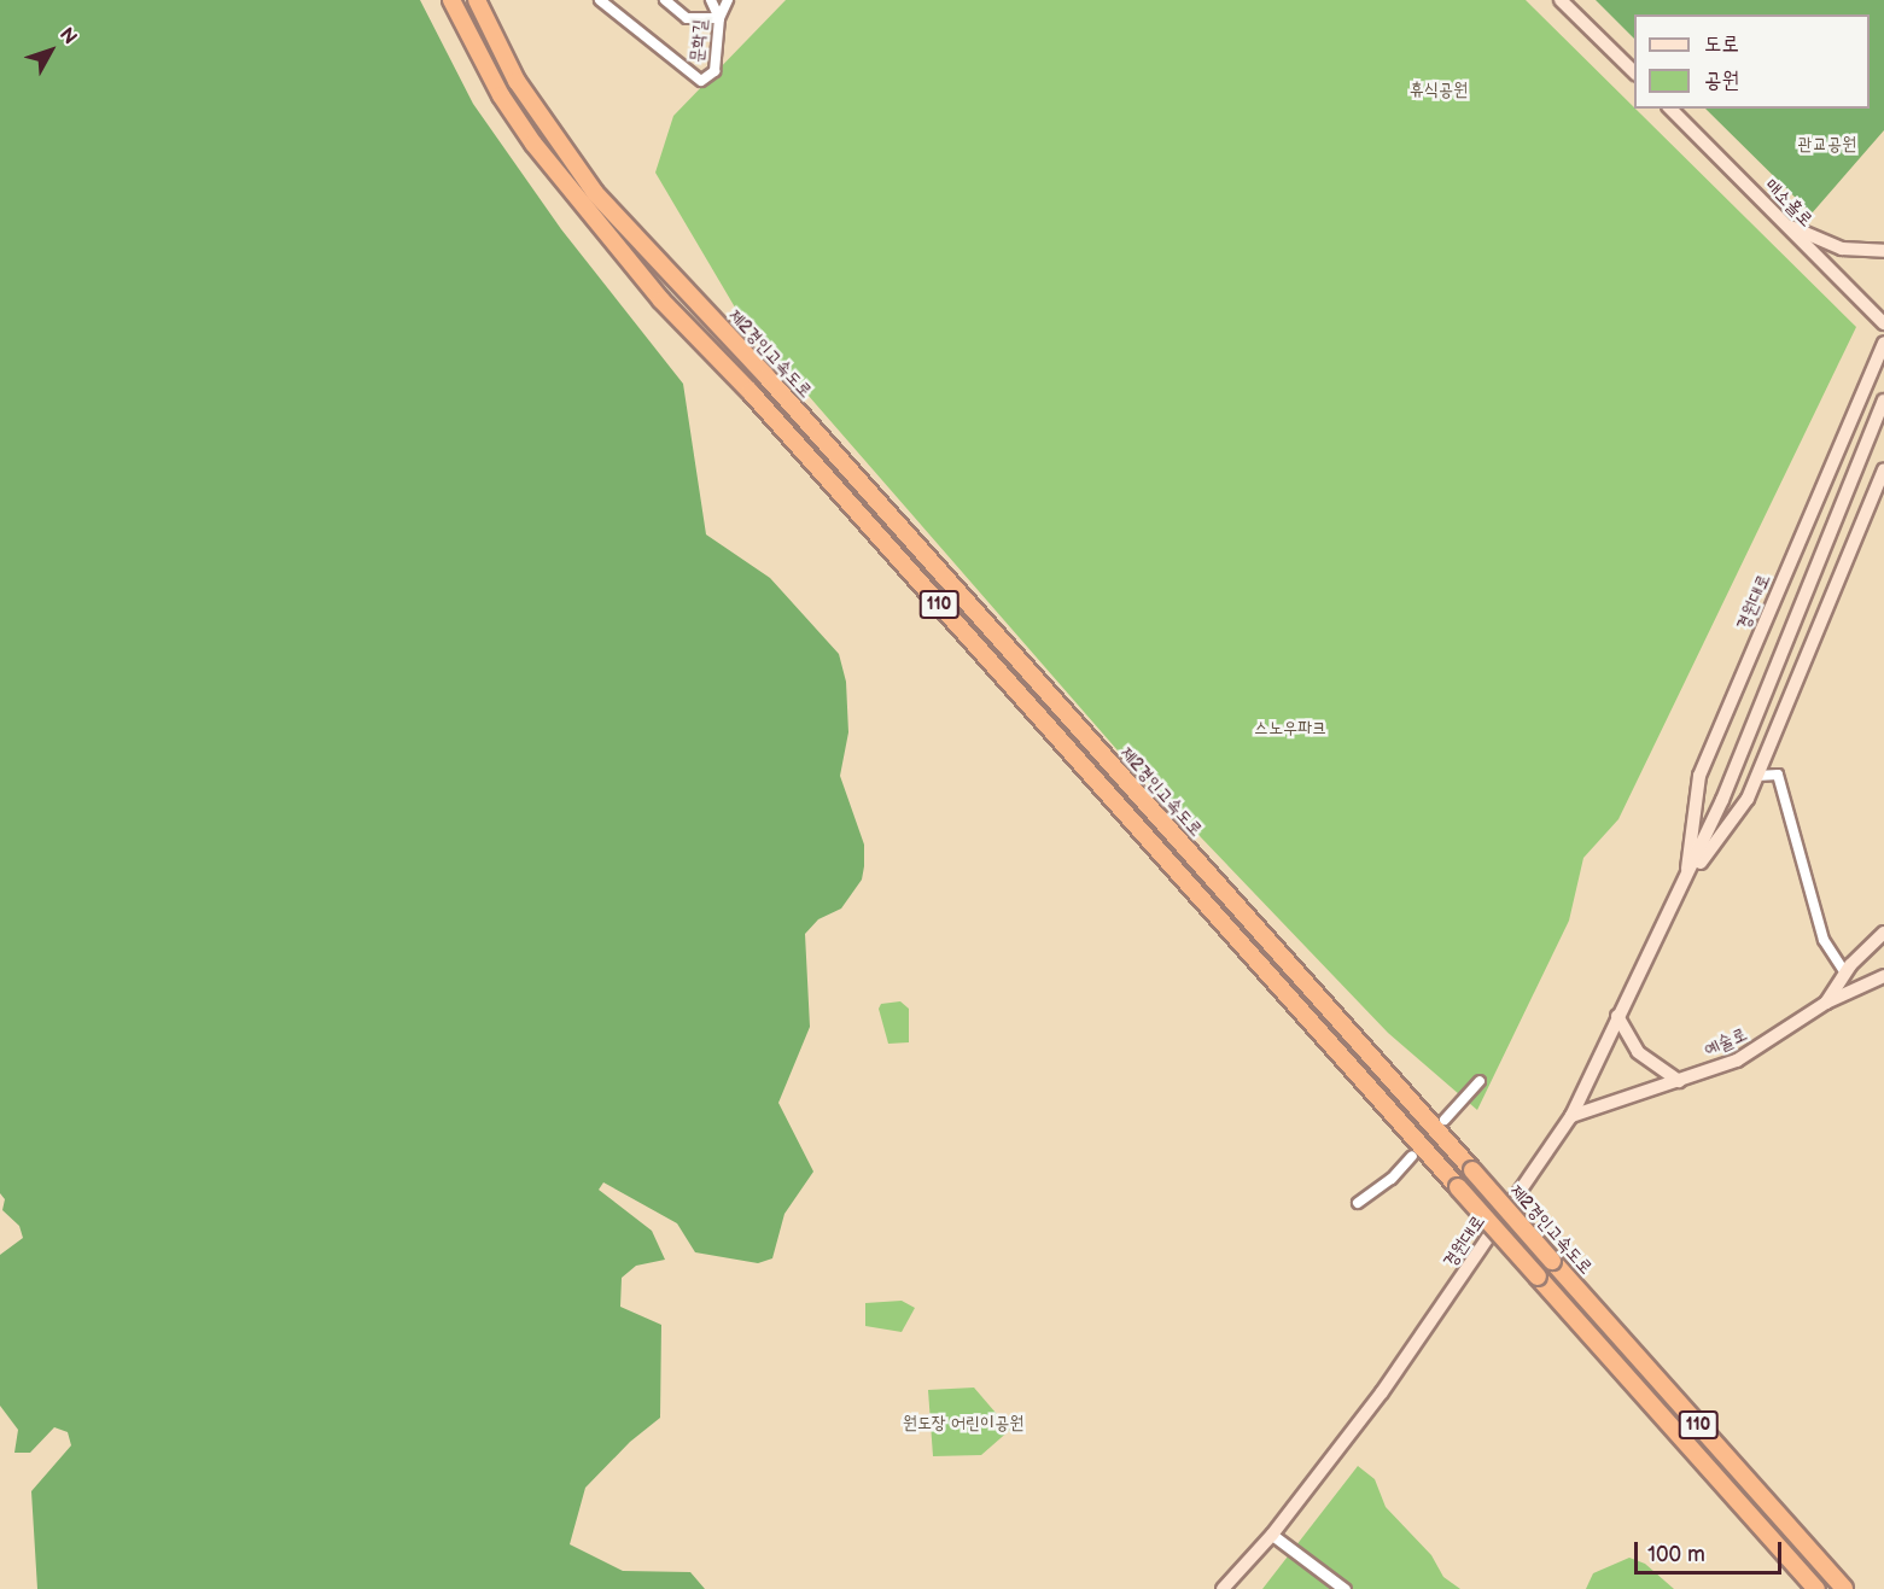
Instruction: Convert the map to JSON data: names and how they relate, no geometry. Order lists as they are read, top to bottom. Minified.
{"streets":{"highway":["제2경인고속도로","110"],"main road":["매소홀로","경원대로","예술로"],"street":["문학길"]},"crossings":[["경원대로","예술로"]],"parks":["휴식공원","관교공원","스노우파크","원도장 어린이공원"],"legend":["도로","공원"],"scale_bar":"100 m","north":"top right"}
